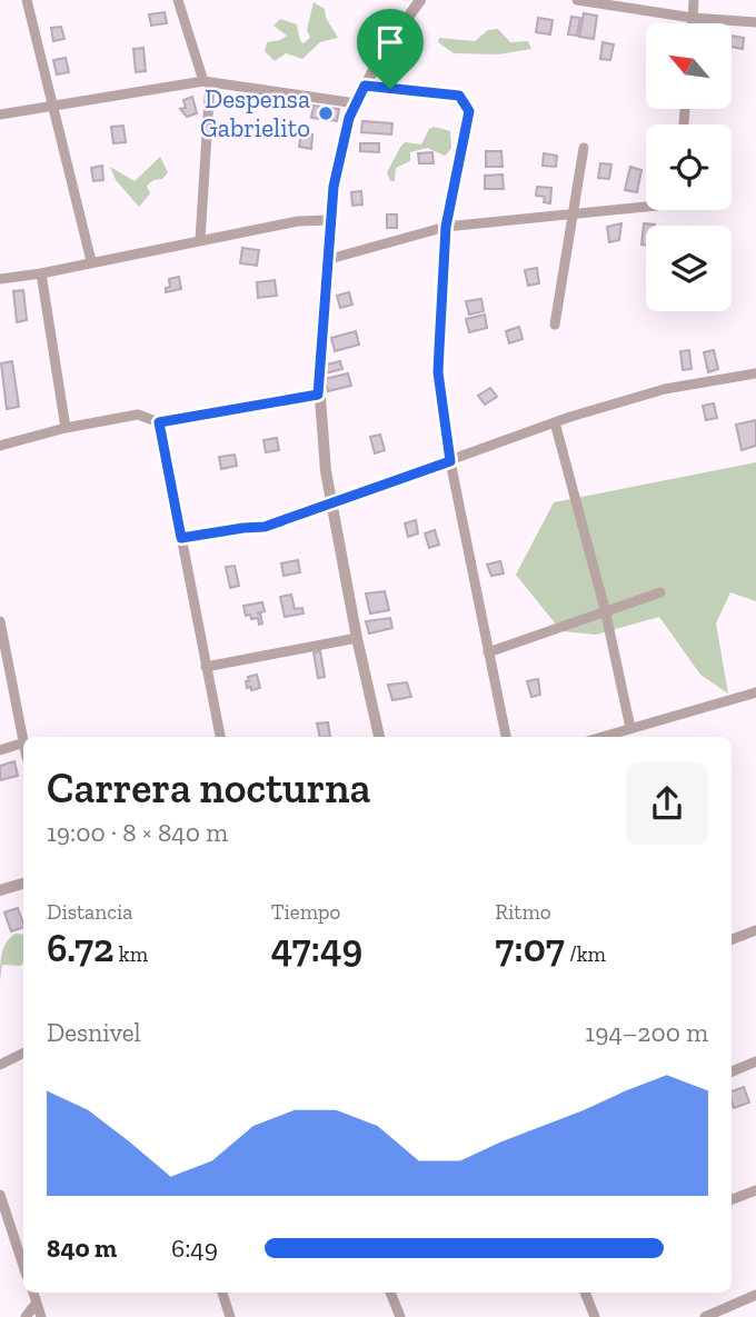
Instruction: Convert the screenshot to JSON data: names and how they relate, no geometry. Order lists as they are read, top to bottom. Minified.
{"places":["Despensa Gabrielito"],"north":"top left","page":{"heading":["Carrera nocturna","19:00 · 8 × 840 m"],"stats":[["Distancia","6.72 km"],["Tiempo","47:49"],["Ritmo","7:07 /km"]],"chart":["Desnivel","194–200 m"],"list":[{"name":"840 m","note":"6:49"}]}}
